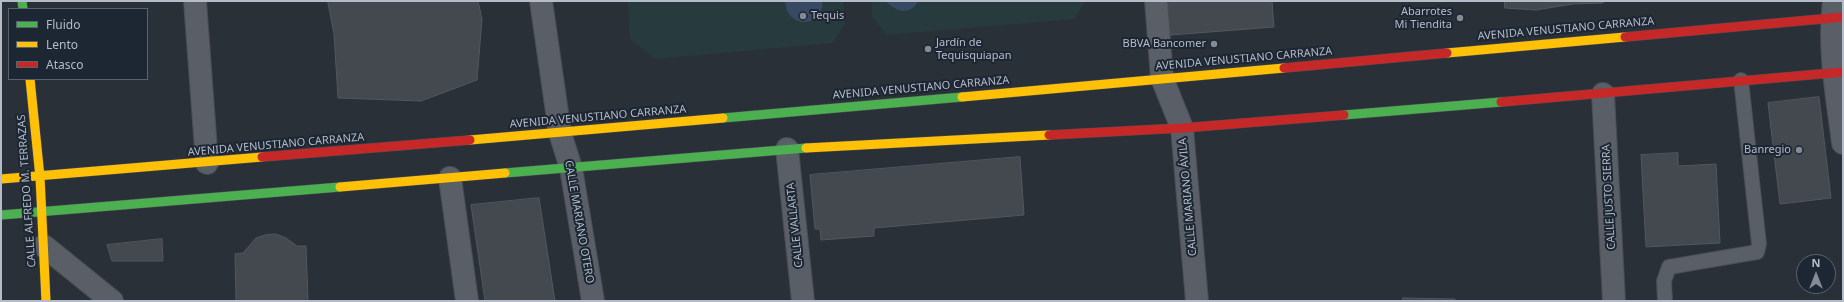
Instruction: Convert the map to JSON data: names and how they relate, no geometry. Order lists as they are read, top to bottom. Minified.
{"streets":{"main road":["AVENIDA VENUSTIANO CARRANZA","CALLE ALFREDO M. TERRAZAS"],"street":["CALLE MARIANO ÁVILA","CALLE JUSTO SIERRA","CALLE MARIANO OTERO","CALLE VALLARTA"]},"crossings":[["AVENIDA VENUSTIANO CARRANZA","CALLE ALFREDO M. TERRAZAS"],["AVENIDA VENUSTIANO CARRANZA","CALLE MARIANO ÁVILA"],["AVENIDA VENUSTIANO CARRANZA","CALLE MARIANO OTERO"]],"places":["Tequis","Abarrotes Mi Tiendita","BBVA Bancomer","Jardín de Tequisquiapan","Banregio"],"legend":["Fluido","Lento","Atasco"],"north":"top"}
